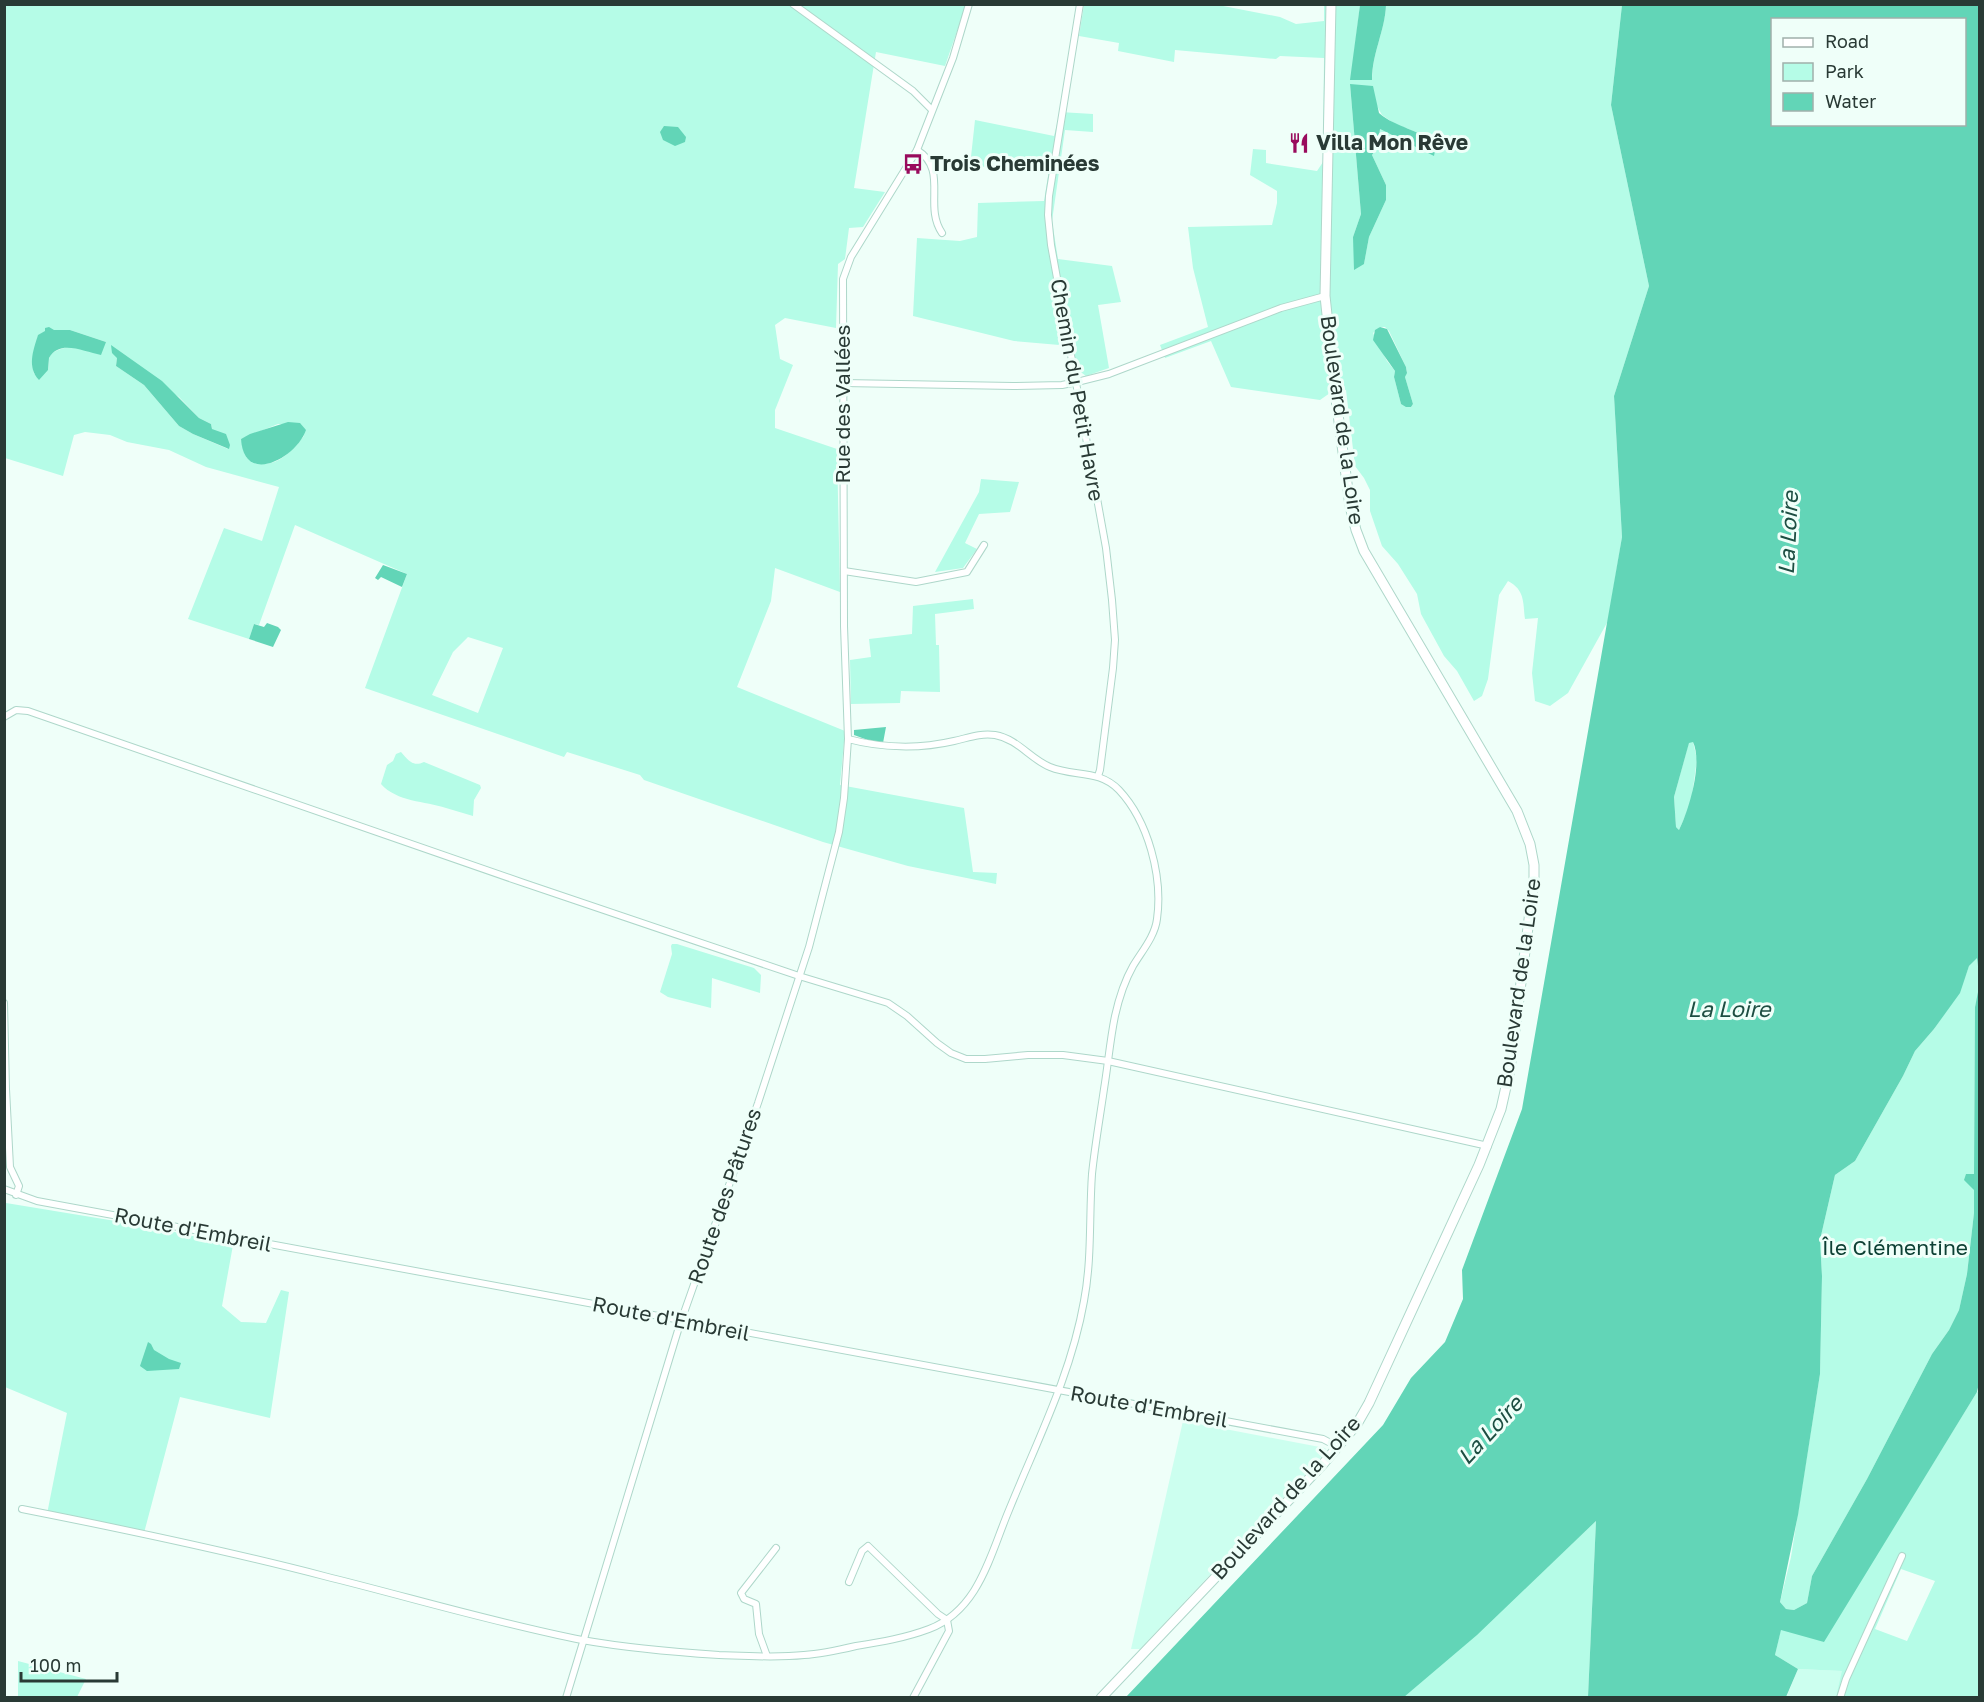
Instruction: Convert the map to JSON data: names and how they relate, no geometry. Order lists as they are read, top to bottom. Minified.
{"streets":{"main road":["Boulevard de la Loire"],"street":["Chemin du Petit Havre","Rue des Vallées","Route des Pâtures","Route d'Embreil"]},"crossings":[["Rue des Vallées","Route des Pâtures"],["Boulevard de la Loire","Route d'Embreil"],["Route des Pâtures","Route d'Embreil"]],"water":["La Loire"],"parks":["Île Clémentine"],"places":{"restaurant":["Villa Mon Rêve"],"bus stop":["Trois Cheminées"]},"legend":["Road","Park","Water"],"scale_bar":"100 m"}
